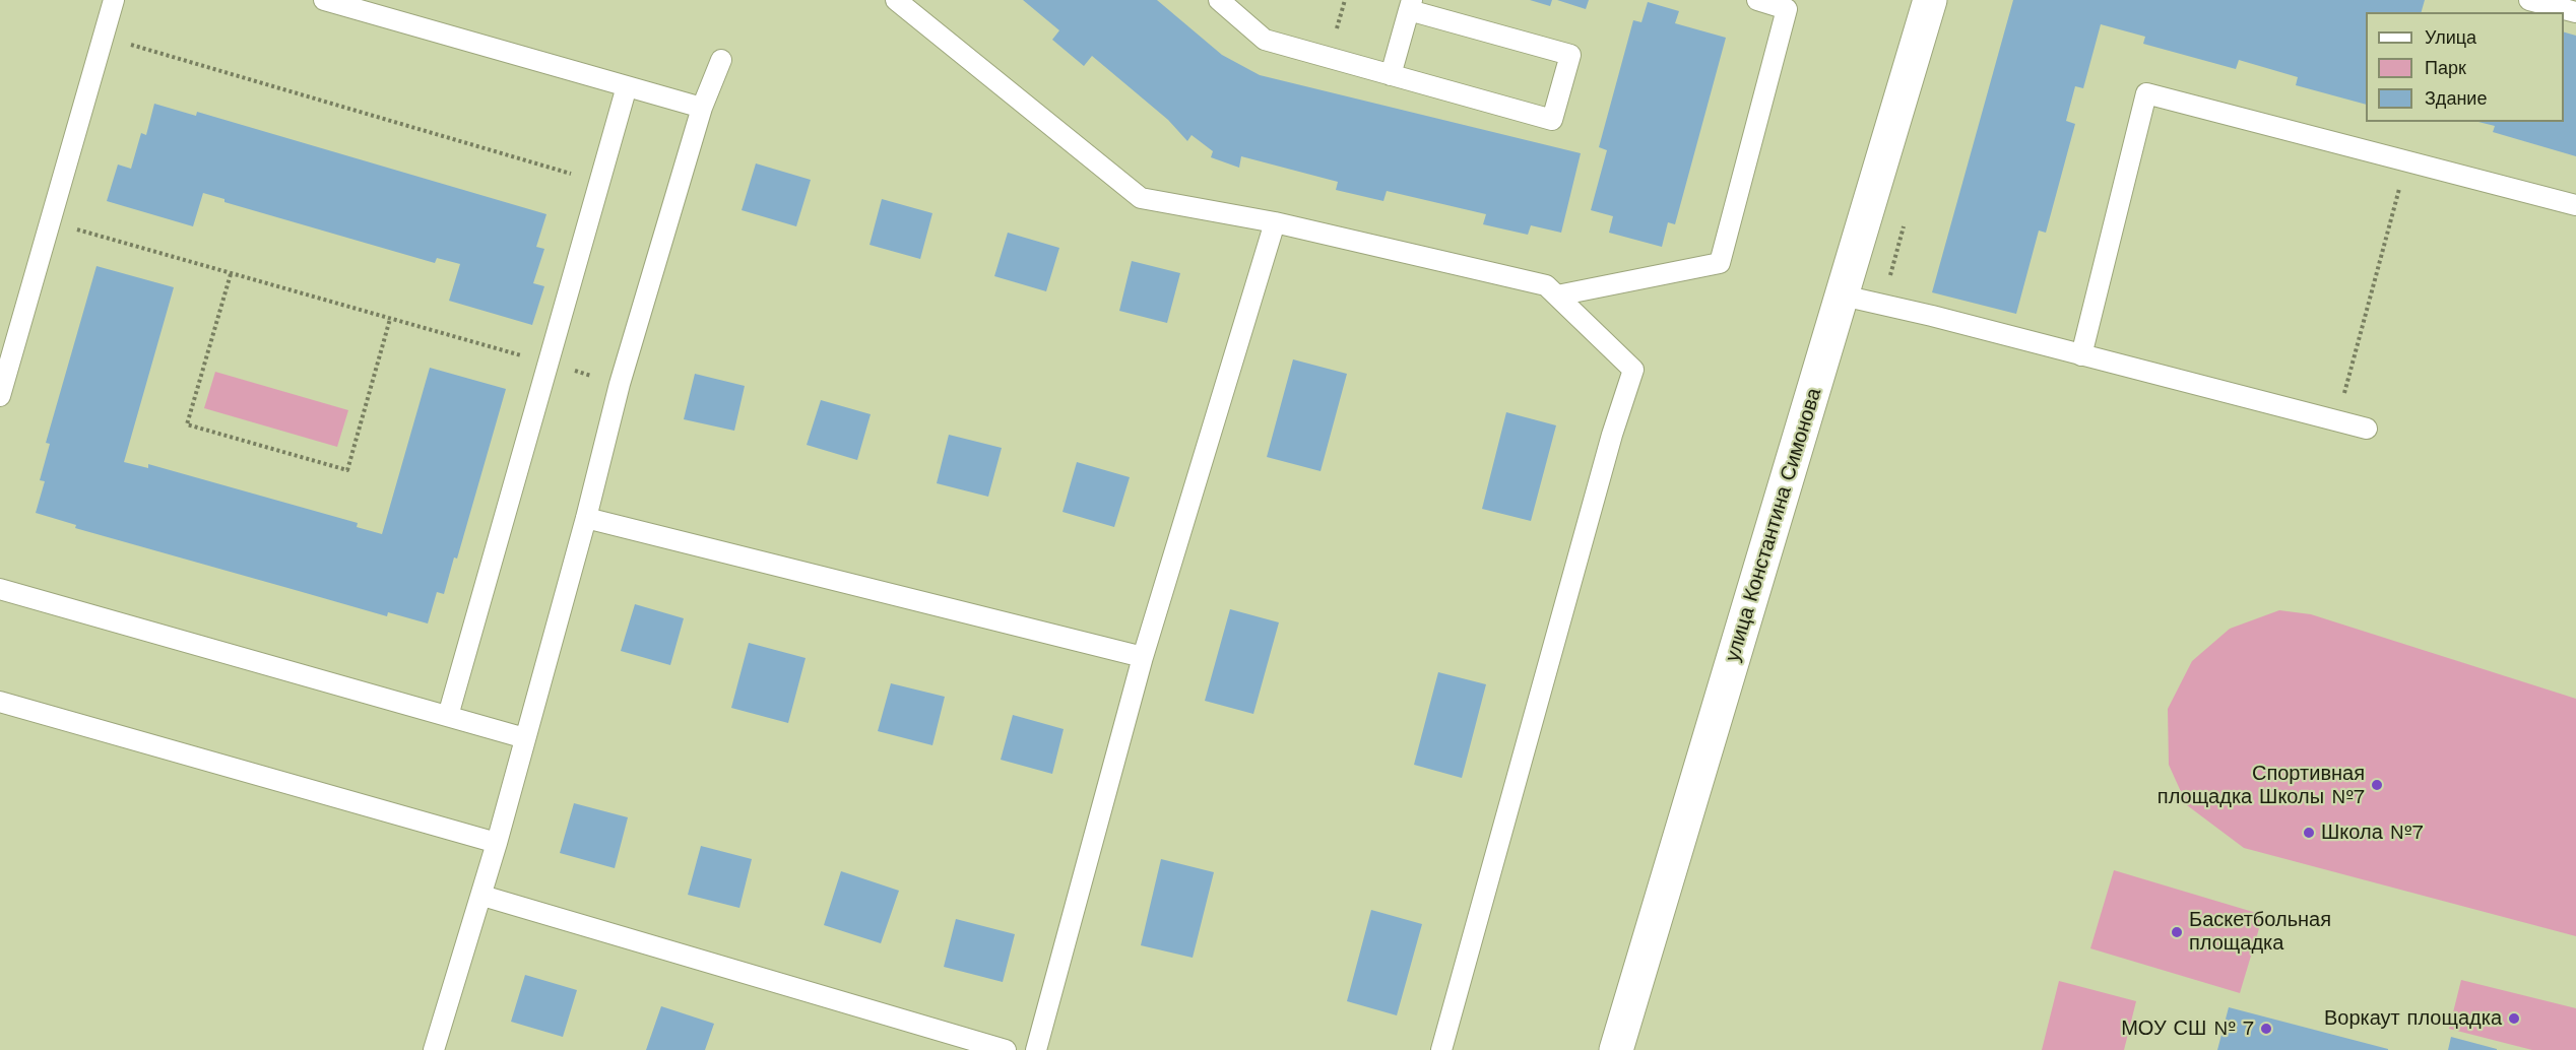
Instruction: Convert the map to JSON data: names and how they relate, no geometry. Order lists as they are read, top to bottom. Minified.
{"streets":{"street":["улица Константина Симонова"]},"places":["Спортивная площадка Школы №7","Школа №7","Баскетбольная площадка","Воркаут площадка","МОУ СШ № 7"],"legend":["Улица","Парк","Здание"]}
